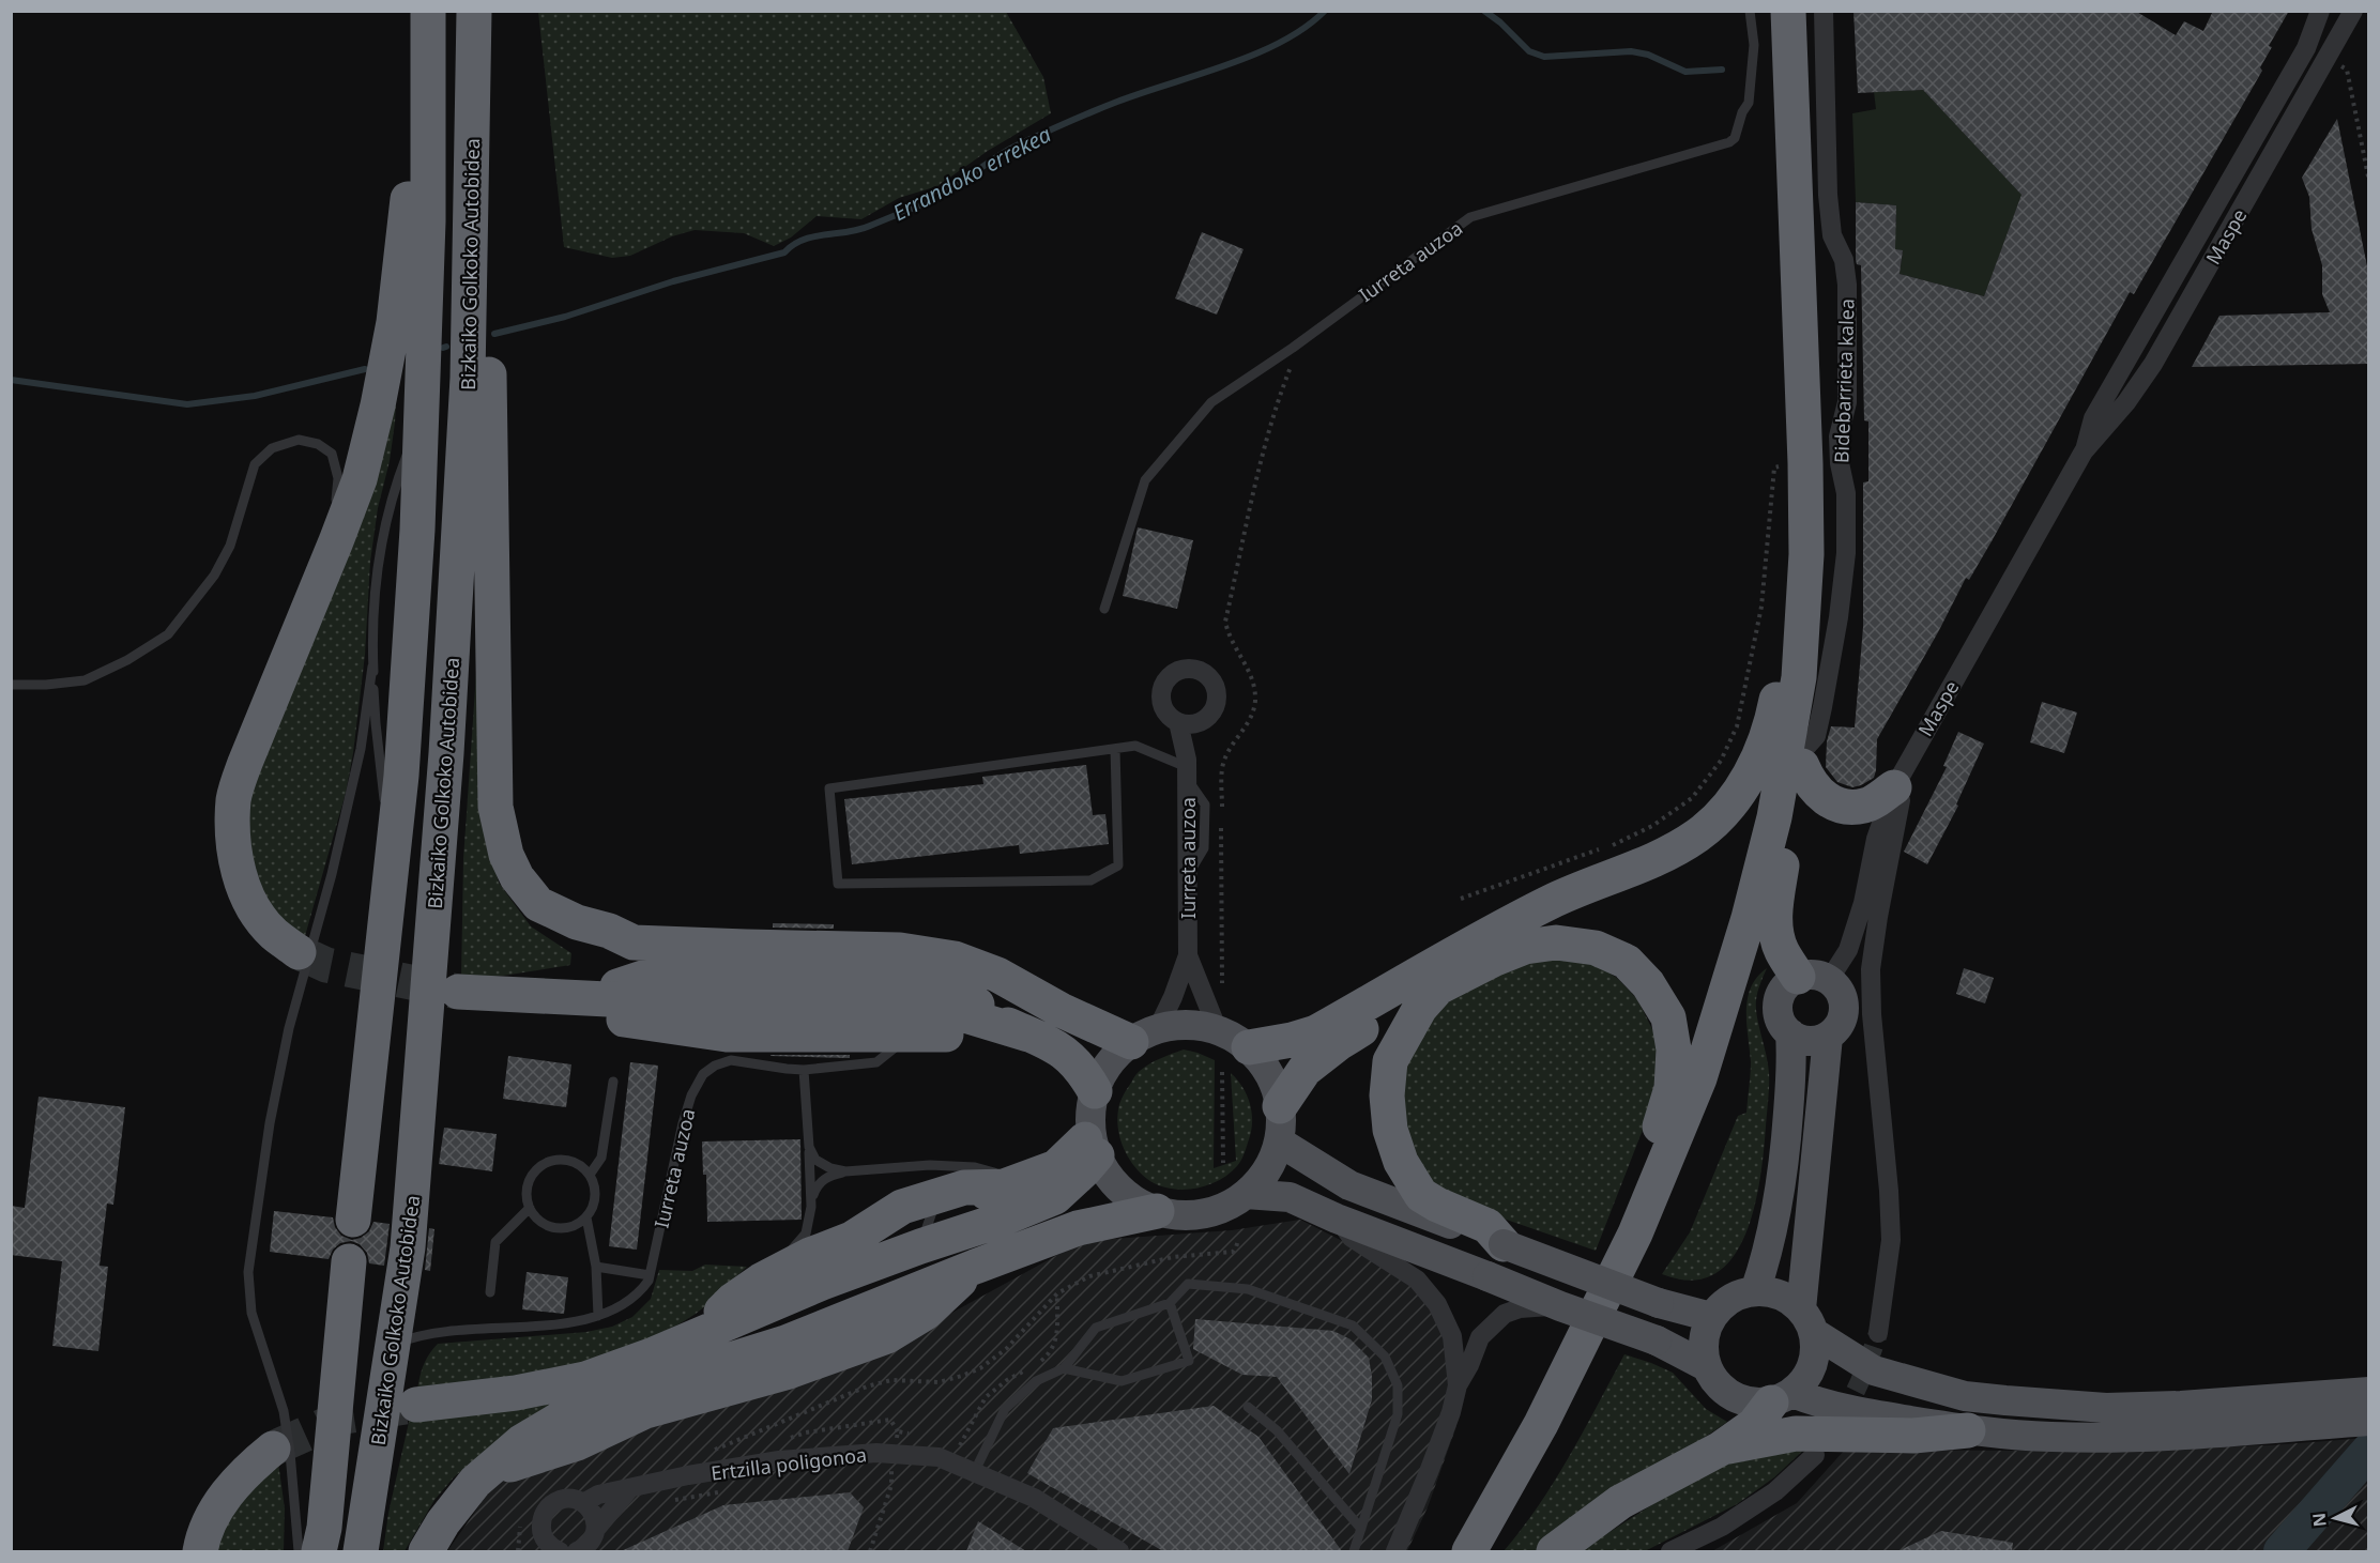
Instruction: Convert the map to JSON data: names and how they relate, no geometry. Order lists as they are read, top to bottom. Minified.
{"streets":{"highway":["Bizkaiko Golkoko Autobidea","Bidebarrieta kalea"],"street":["Maspe","Iurreta auzoa","Ertzilla poligonoa"]},"crossings":[["Iurreta auzoa","Bizkaiko Golkoko Autobidea"]],"water":["Errandoko errekea"],"north":"left"}
